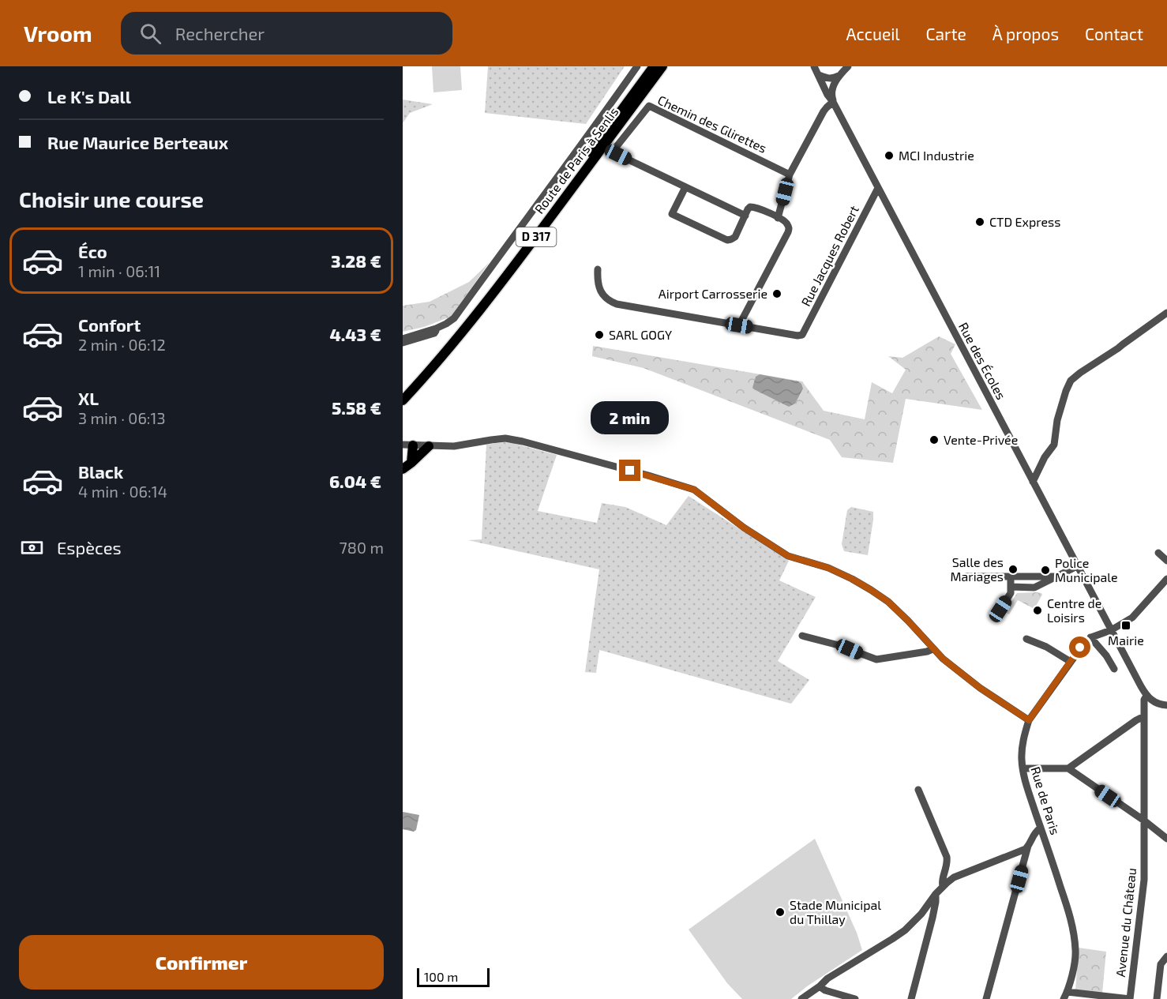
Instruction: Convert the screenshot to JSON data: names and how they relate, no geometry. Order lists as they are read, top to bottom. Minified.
{"streets":{"main road":["Route de Paris à Senlis","D 317"],"street":["Chemin des Glirettes","Rue Jacques Robert","Rue des Écoles","Rue de Paris","Avenue du Château"]},"crossings":[["Rue Jacques Robert","Rue des Écoles"]],"places":{"other":["MCI Industrie","CTD Express","Airport Carrosserie","SARL GOGY","Vente-Privée","Salle des Mariages","Police Municipale","Centre de Loisirs","Stade Municipal du Thillay"],"transit":["Mairie"]},"scale_bar":"100 m","page":{"header":"Vroom","search":"Rechercher","nav":["Accueil","Carte","À propos","Contact"],"banner":["Le K's Dall","Rue Maurice Berteaux"],"heading":"Choisir une course","list":[{"name":"Éco","note":"1 min · 06:11","value":"3.28 €"},{"name":"Confort","note":"2 min · 06:12","value":"4.43 €"},{"name":"XL","note":"3 min · 06:13","value":"5.58 €"},{"name":"Black","note":"4 min · 06:14","value":"6.04 €"}],"bubble":"2 min","pay":["Espèces","780 m"],"buttons":"Confirmer","scale":"100 m"}}
